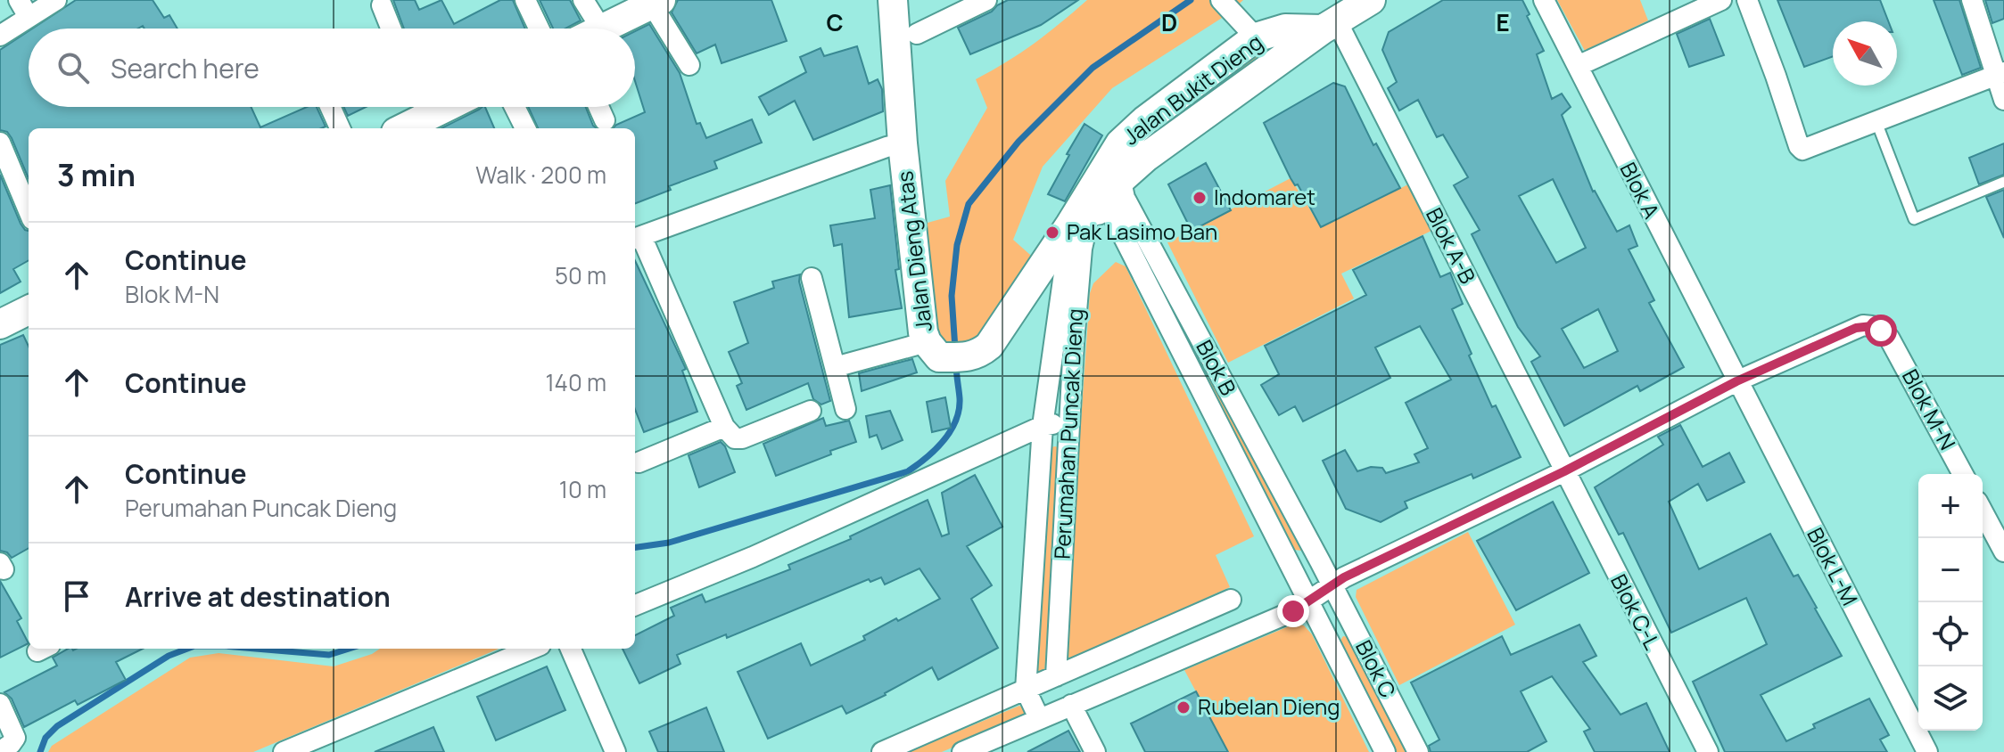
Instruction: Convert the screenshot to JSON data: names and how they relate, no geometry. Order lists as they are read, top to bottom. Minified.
{"streets":{"street":["Jalan Bukit Dieng","Blok A","Blok A-B","Jalan Dieng Atas","Blok B","Blok M-N","Perumahan Puncak Dieng","Blok L-M","Blok C-L","Blok C"]},"crossings":[["Jalan Bukit Dieng","Blok A-B"],["Jalan Bukit Dieng","Jalan Dieng Atas"],["Jalan Bukit Dieng","Blok B"],["Jalan Bukit Dieng","Perumahan Puncak Dieng"],["Blok A","Blok M-N"],["Blok A","Blok L-M"],["Blok A-B","Blok C-L"],["Blok B","Perumahan Puncak Dieng"],["Blok B","Blok C"],["Blok M-N","Blok L-M"]],"places":["Indomaret","Pak Lasimo Ban","Rubelan Dieng"],"north":"top left","page":{"search":"Search here","heading":["3 min","Walk · 200 m"],"list":[["Continue","Blok M-N","50 m"],["Continue","140 m"],["Continue","Perumahan Puncak Dieng","10 m"],"Arrive at destination"],"map_buttons":["+","−"]},"grid":{"columns":["C","D","E"]}}
